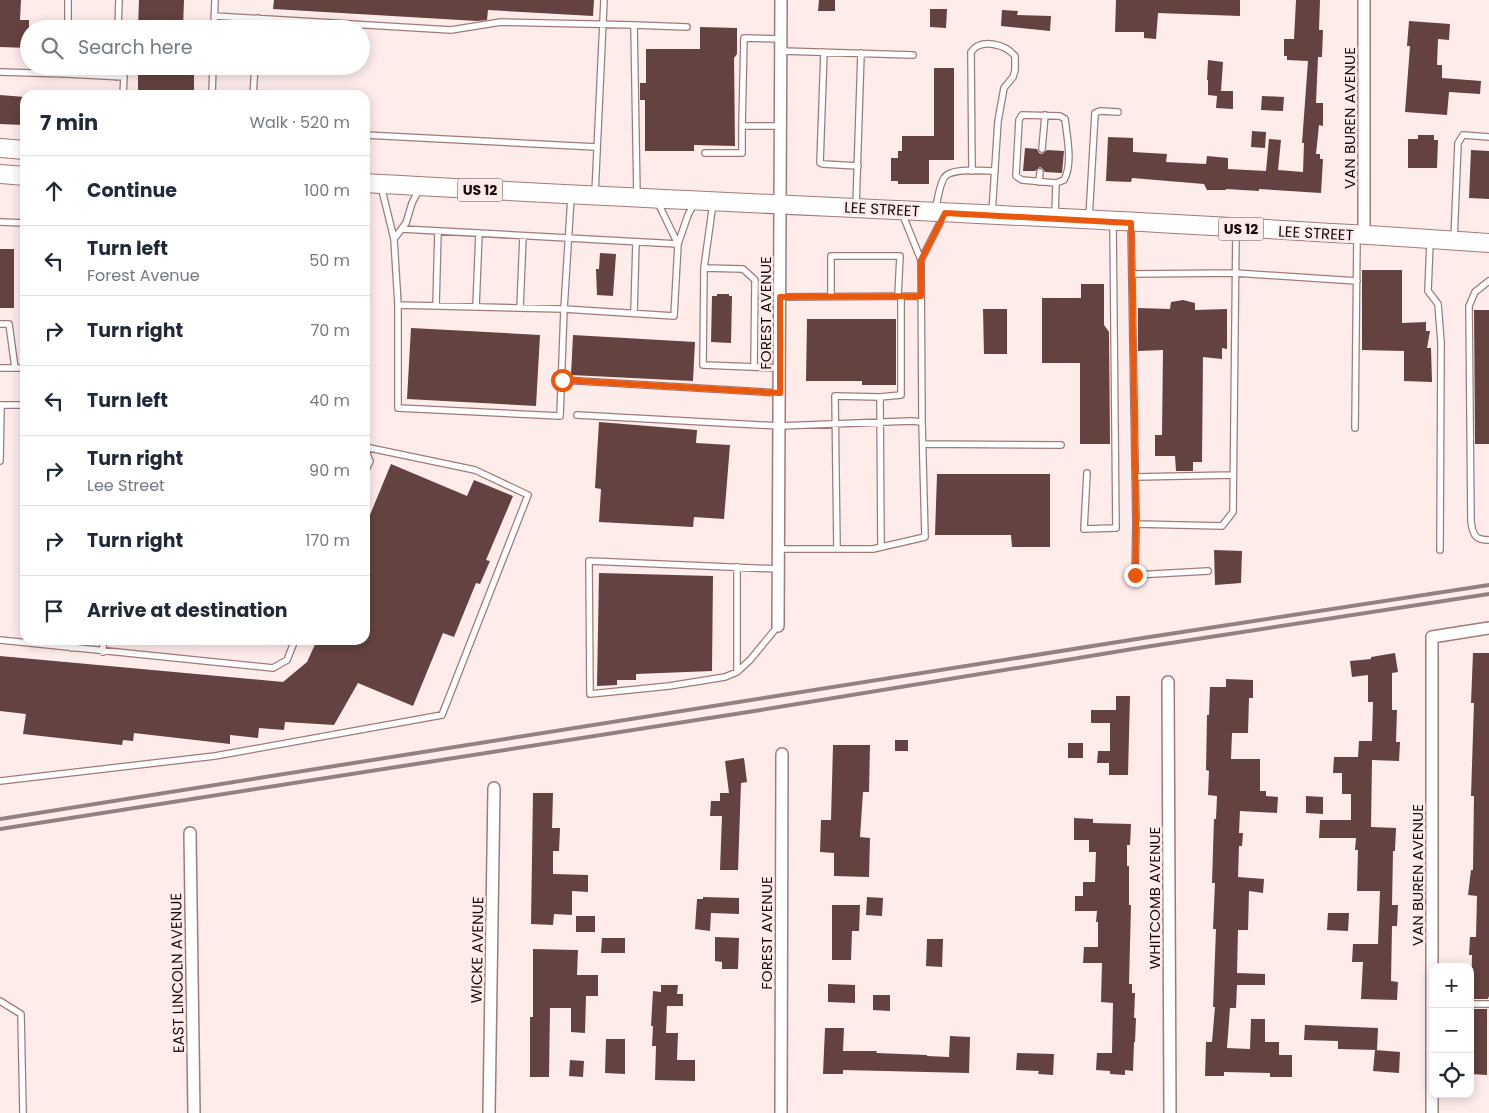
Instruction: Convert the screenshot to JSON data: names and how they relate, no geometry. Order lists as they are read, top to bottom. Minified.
{"streets":{"main road":["US 12","LEE STREET"],"street":["VAN BUREN AVENUE","FOREST AVENUE","WHITCOMB AVENUE","WICKE AVENUE","EAST LINCOLN AVENUE"]},"crossings":[["VAN BUREN AVENUE","LEE STREET"],["LEE STREET","FOREST AVENUE"]],"page":{"search":"Search here","heading":["7 min","Walk · 520 m"],"list":[["Continue","100 m"],["Turn left","Forest Avenue","50 m"],["Turn right","70 m"],["Turn left","40 m"],["Turn right","Lee Street","90 m"],["Turn right","170 m"],"Arrive at destination"],"map_buttons":["+","−"]}}
